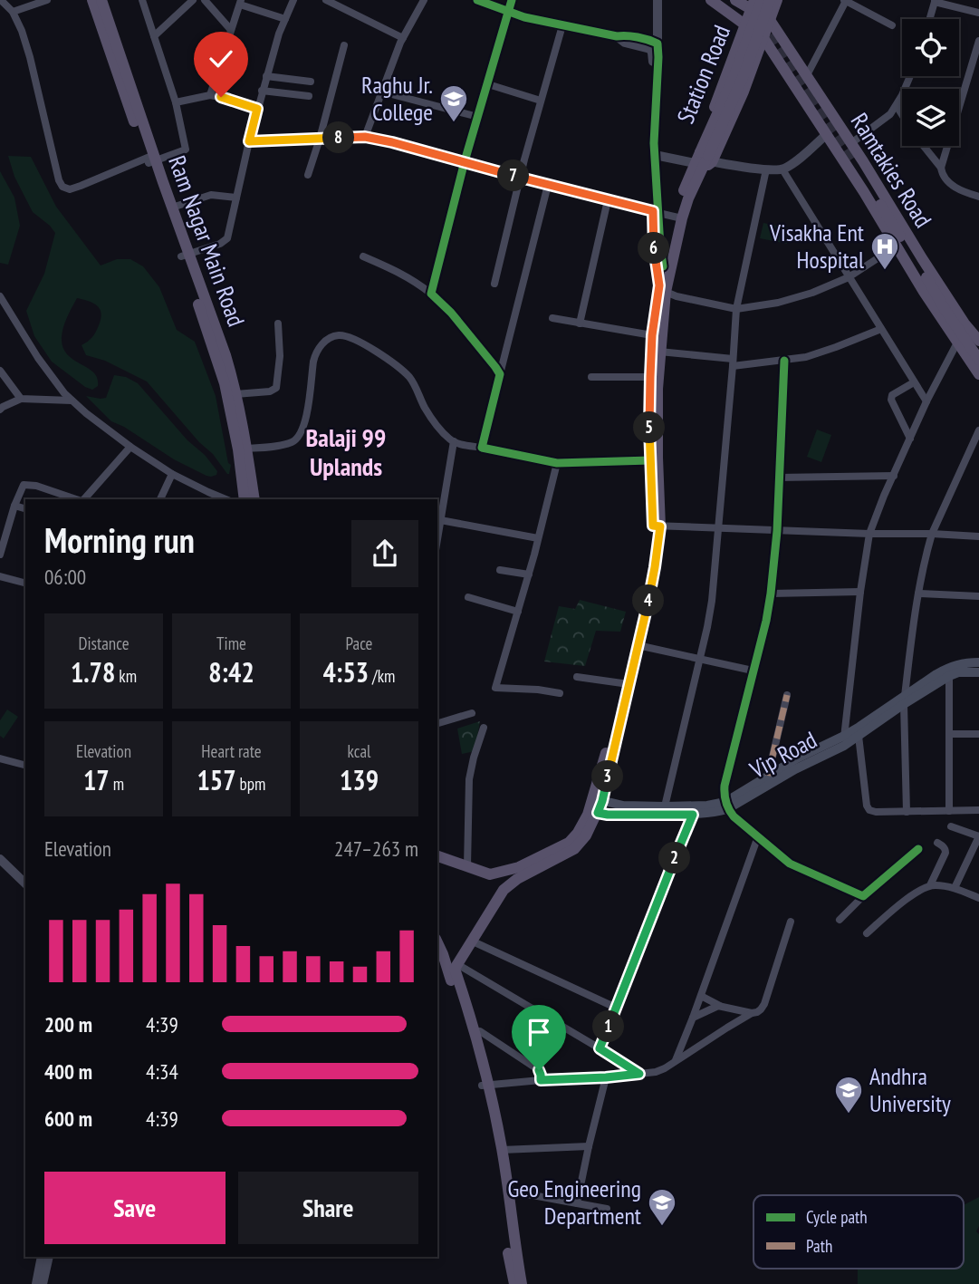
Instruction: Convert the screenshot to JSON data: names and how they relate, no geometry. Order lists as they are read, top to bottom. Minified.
{"streets":{"main road":["Station Road","Ramtakies Road","Ram Nagar Main Road","Vip Road"]},"districts":["Balaji 99 Uplands"],"places":{"school or university":["Raghu Jr. College","Andhra University","Geo Engineering Department"],"hospital":["Visakha Ent Hospital"]},"legend":["Cycle path","Path"],"page":{"pins":["8","7","6","5","4","3","2","1"],"heading":["Morning run","06:00"],"stats":[["Distance","1.78 km"],["Time","8:42"],["Pace","4:53 /km"],["Elevation","17 m"],["Heart rate","157 bpm"],["kcal","139"]],"chart":["Elevation","247–263 m"],"list":[{"name":"200 m","note":"4:39"},{"name":"400 m","note":"4:34"},{"name":"600 m","note":"4:39"}],"buttons":["Save","Share"]}}
